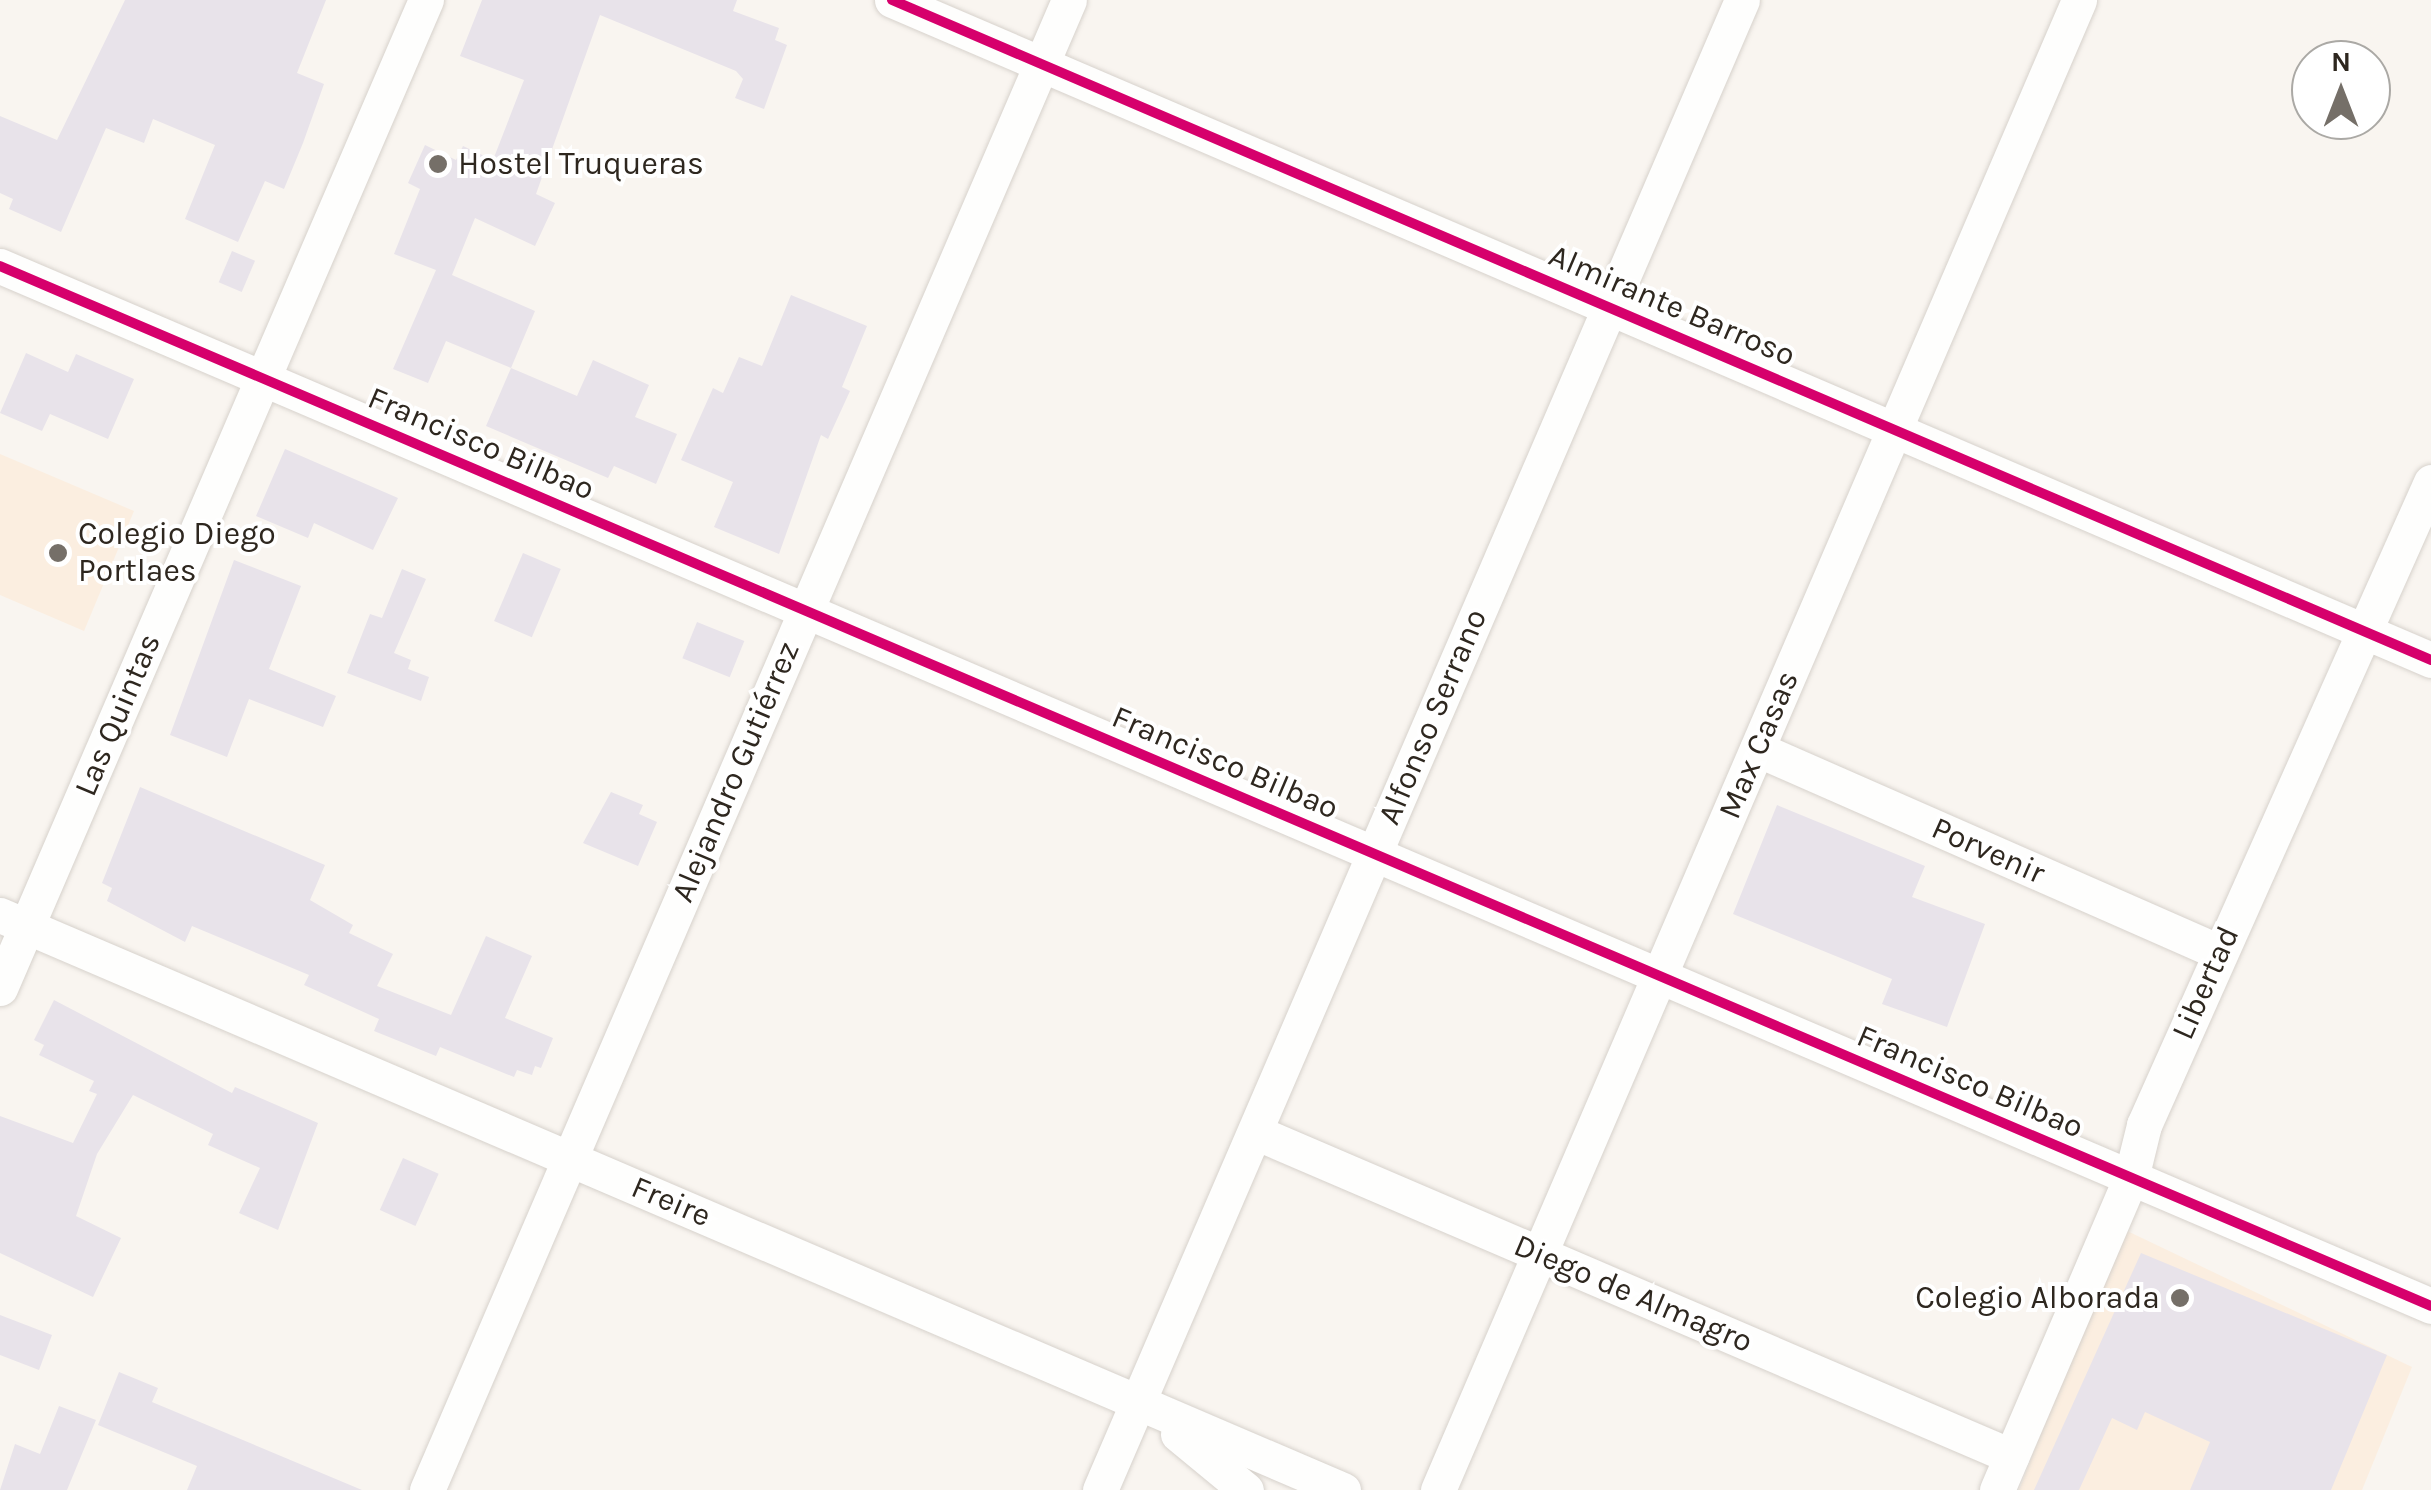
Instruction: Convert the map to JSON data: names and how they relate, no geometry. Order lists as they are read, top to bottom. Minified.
{"streets":{"street":["Almirante Barroso","Francisco Bilbao","Las Quintas","Alfonso Serrano","Max Casas","Alejandro Gutiérrez","Porvenir","Libertad","Freire","Diego de Almagro"]},"crossings":[["Almirante Barroso","Alfonso Serrano"],["Almirante Barroso","Max Casas"],["Almirante Barroso","Alejandro Gutiérrez"],["Almirante Barroso","Libertad"],["Francisco Bilbao","Las Quintas"],["Francisco Bilbao","Alfonso Serrano"],["Francisco Bilbao","Max Casas"],["Francisco Bilbao","Alejandro Gutiérrez"],["Francisco Bilbao","Libertad"],["Las Quintas","Freire"],["Alfonso Serrano","Freire"],["Alfonso Serrano","Diego de Almagro"],["Max Casas","Porvenir"],["Max Casas","Diego de Almagro"],["Alejandro Gutiérrez","Freire"],["Porvenir","Libertad"],["Libertad","Diego de Almagro"]],"places":["Hostel Truqueras","Colegio Diego Portlaes","Colegio Alborada"],"north":"top"}
